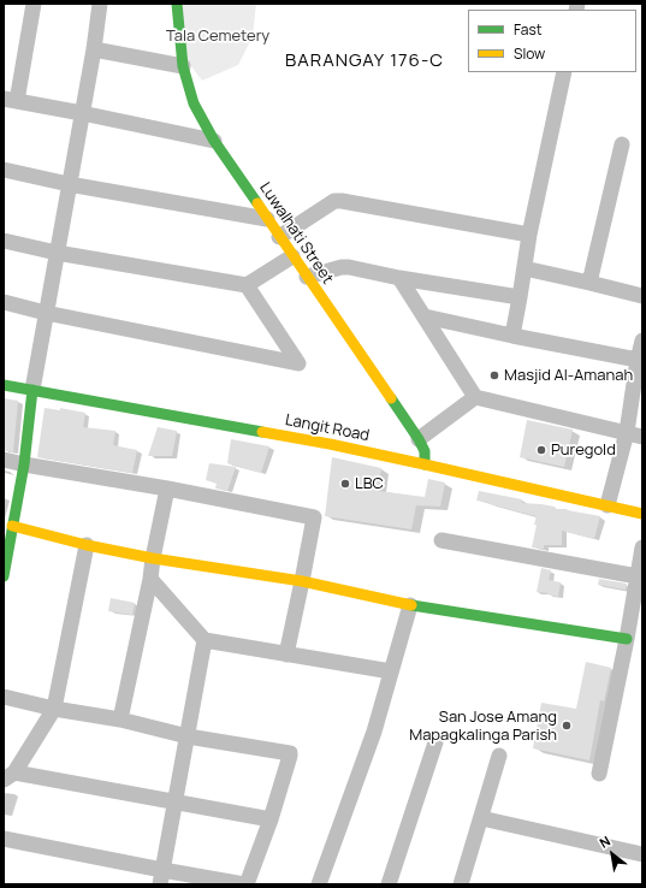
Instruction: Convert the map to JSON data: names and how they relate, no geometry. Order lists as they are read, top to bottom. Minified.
{"streets":{"street":["Luwalhati Street","Langit Road"]},"crossings":[["Luwalhati Street","Langit Road"]],"districts":["BARANGAY 176-C"],"parks":["Tala Cemetery"],"places":["Masjid Al-Amanah","Puregold","LBC","San Jose Amang Mapagkalinga Parish"],"legend":["Fast","Slow"],"north":"top left"}
